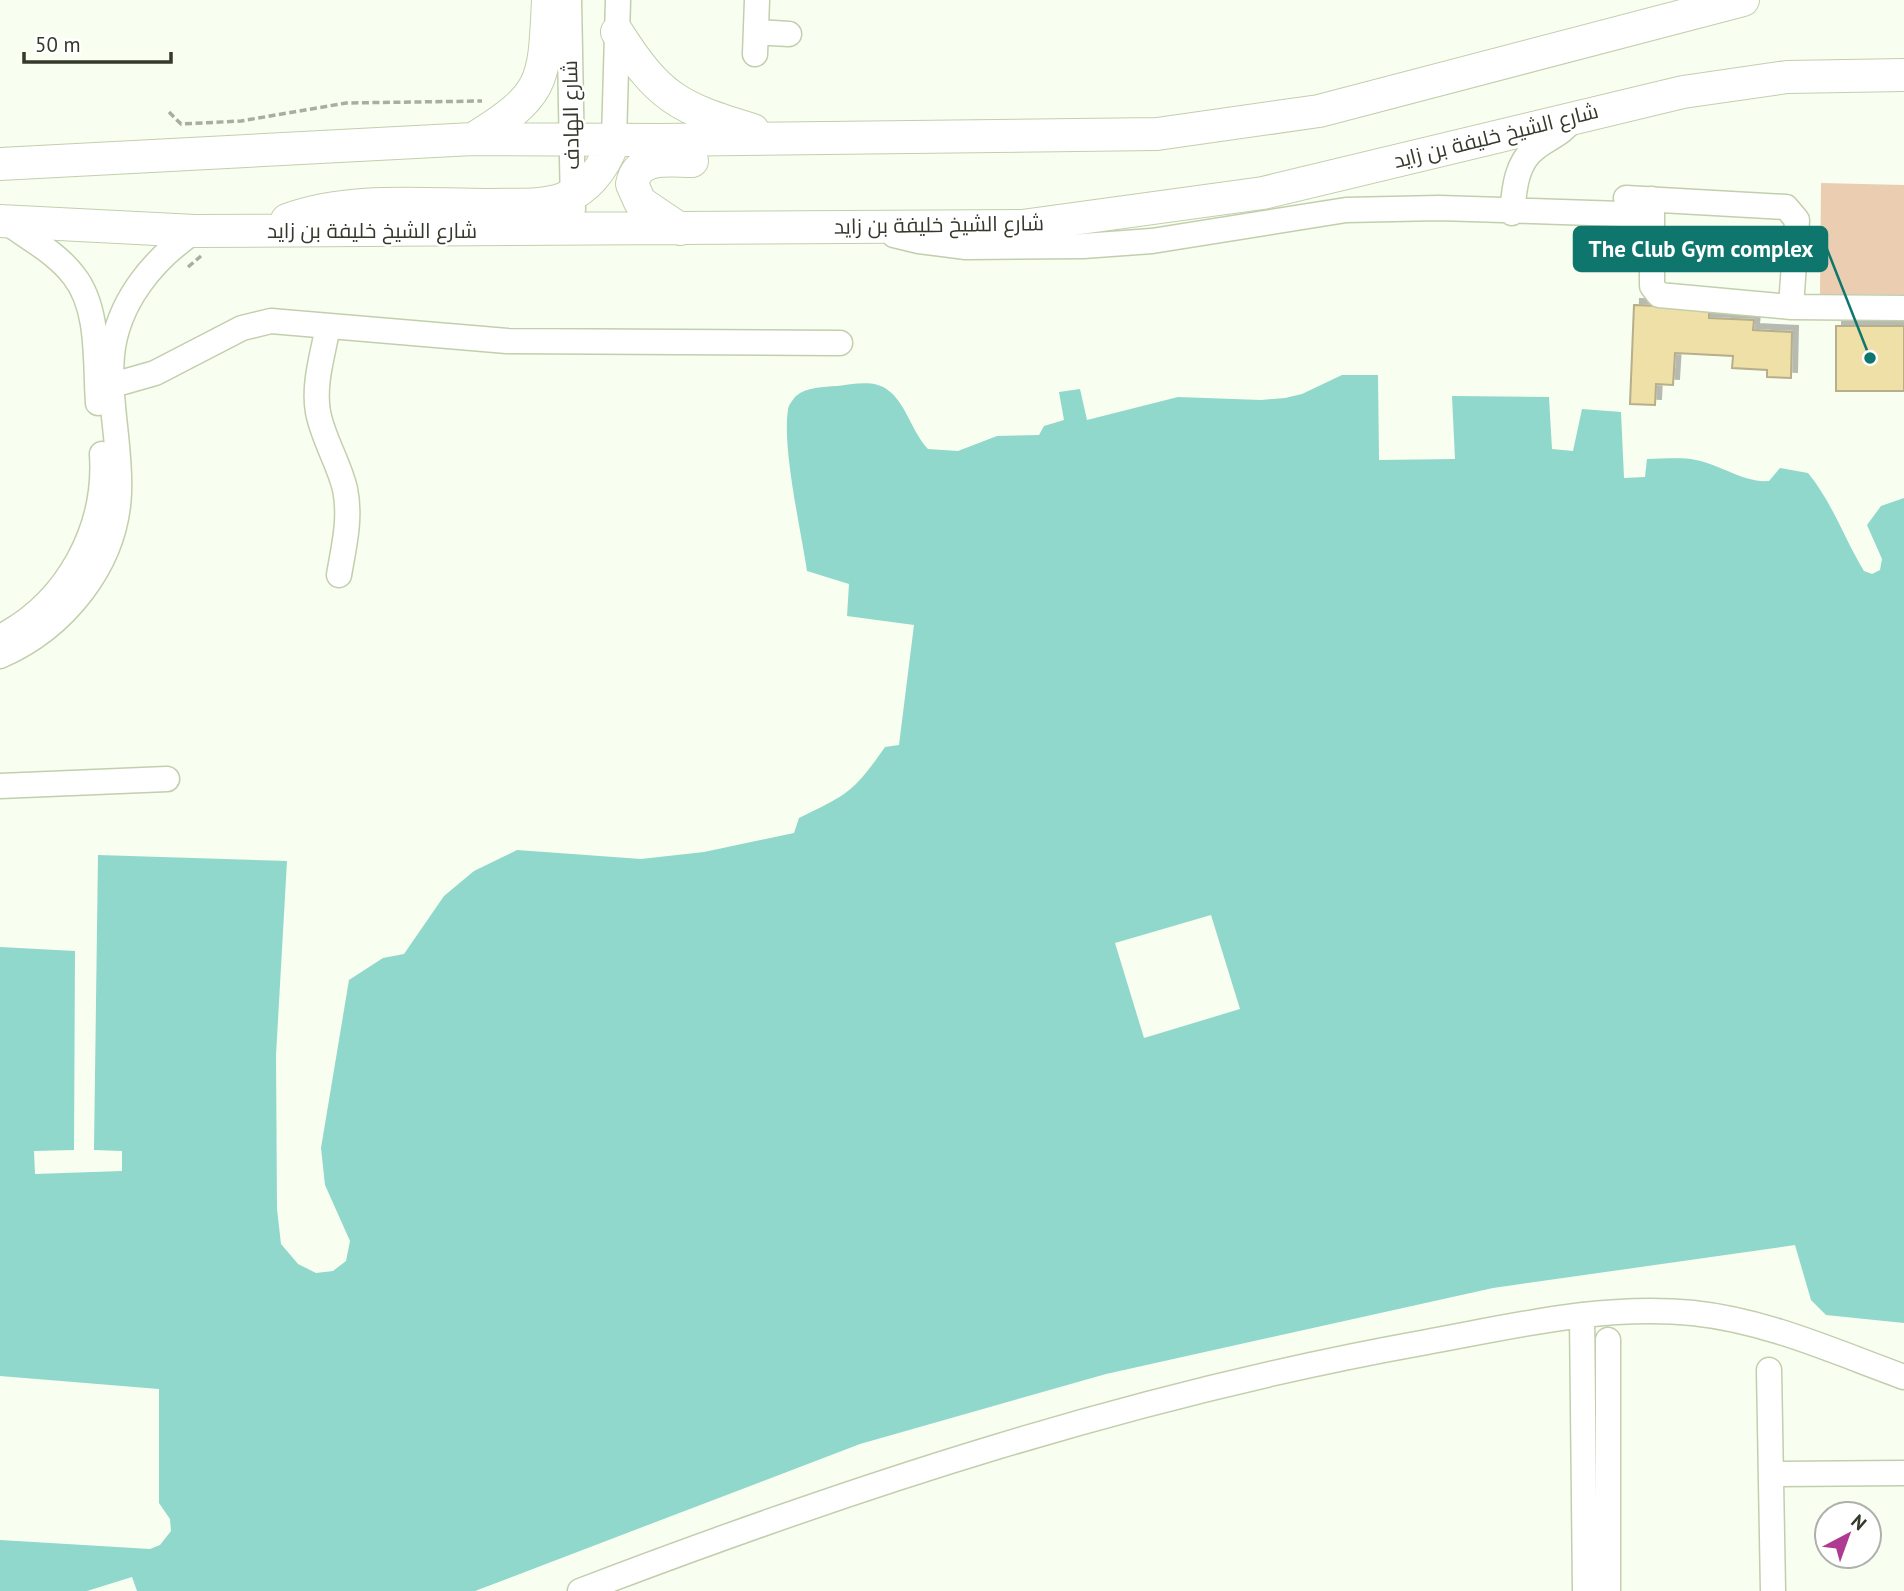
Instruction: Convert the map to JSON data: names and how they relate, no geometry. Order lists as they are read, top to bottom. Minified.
{"streets":{"main road":["شارع الشيخ خليفة بن زايد"],"street":["شارع الهادف"]},"crossings":[["شارع الهادف","شارع الشيخ خليفة بن زايد"]],"places":["The Club Gym complex"],"scale_bar":"50 m","north":"top right"}
